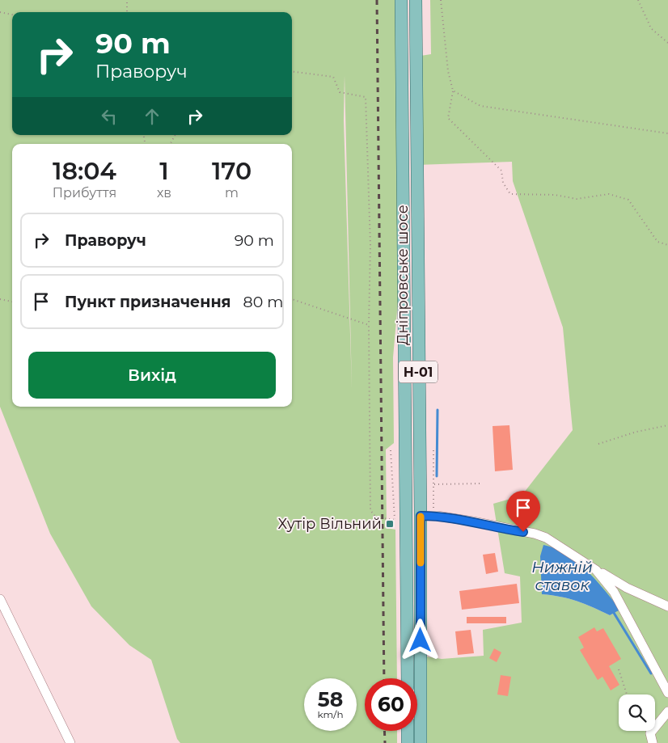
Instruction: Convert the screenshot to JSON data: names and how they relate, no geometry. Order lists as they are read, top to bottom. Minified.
{"streets":{"main road":["Дніпровське шосе","Н-01"]},"water":["Нижній ставок"],"places":{"transit":["Хутір Вільний"]},"page":{"turn":["90 m","Праворуч"],"eta":["18:04","Прибуття","1","хв","170","m"],"list":[{"name":"Праворуч","value":"90 m"},{"name":"Пункт призначення","value":"80 m"}],"buttons":"Вихід","speed":"58 km/h","limit":"60"}}
